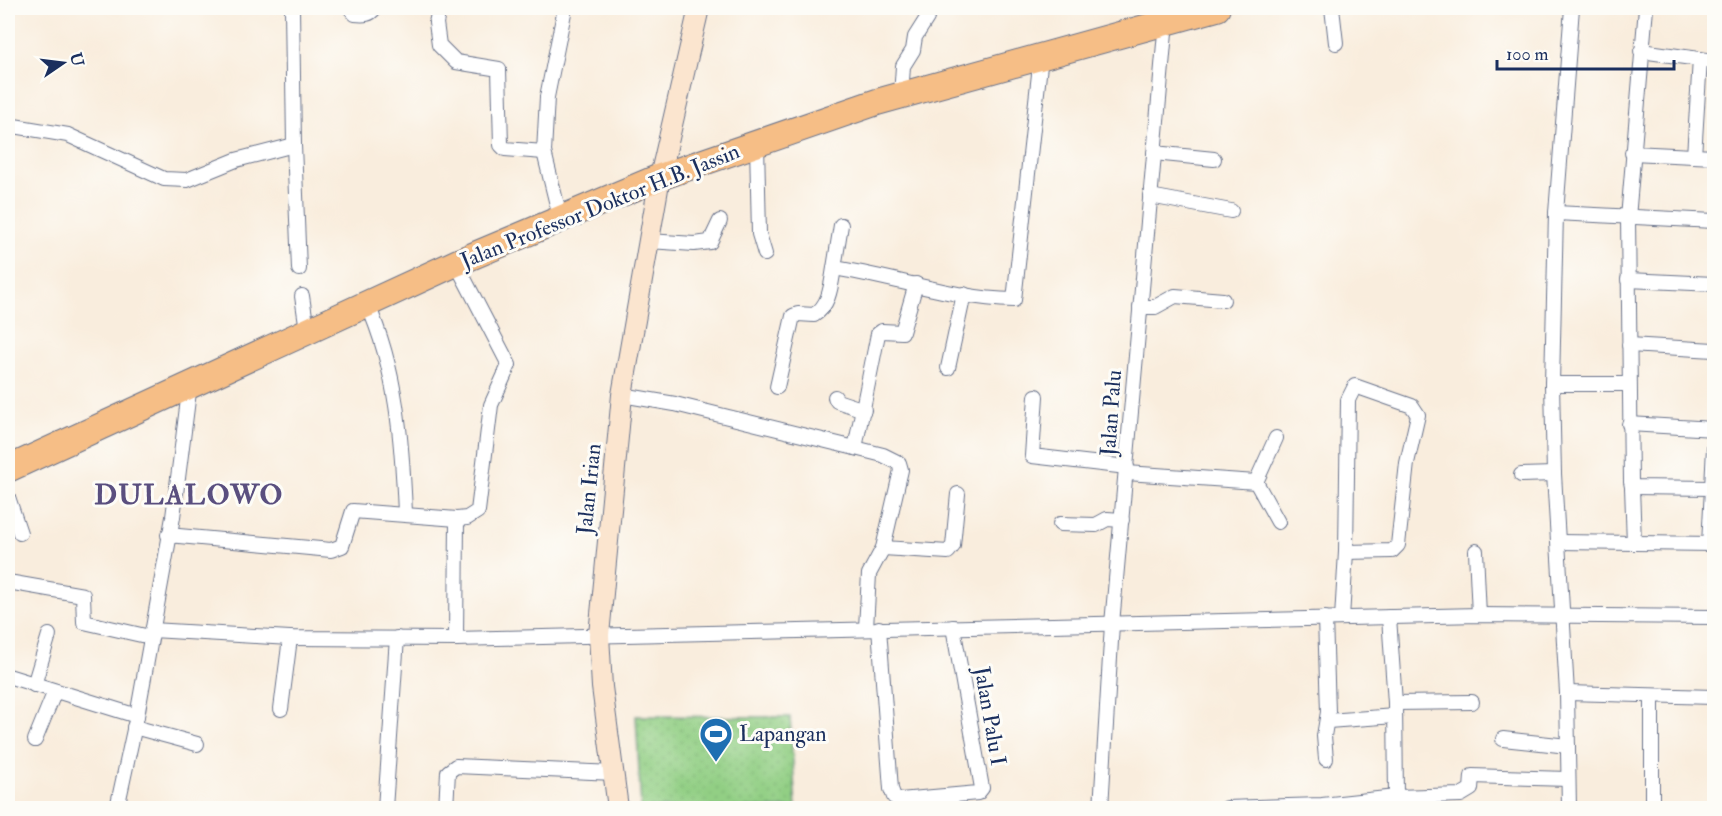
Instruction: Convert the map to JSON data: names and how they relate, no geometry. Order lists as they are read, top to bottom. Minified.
{"streets":{"highway":["Jalan Professor Doktor H.B. Jassin"],"street":["Jalan Palu","Jalan Irian","Jalan Palu I"]},"crossings":[["Jalan Professor Doktor H.B. Jassin","Jalan Palu"],["Jalan Professor Doktor H.B. Jassin","Jalan Irian"]],"districts":["DULALOWO"],"places":{"sports":["Lapangan"]},"scale_bar":"100 m","north":"right"}
